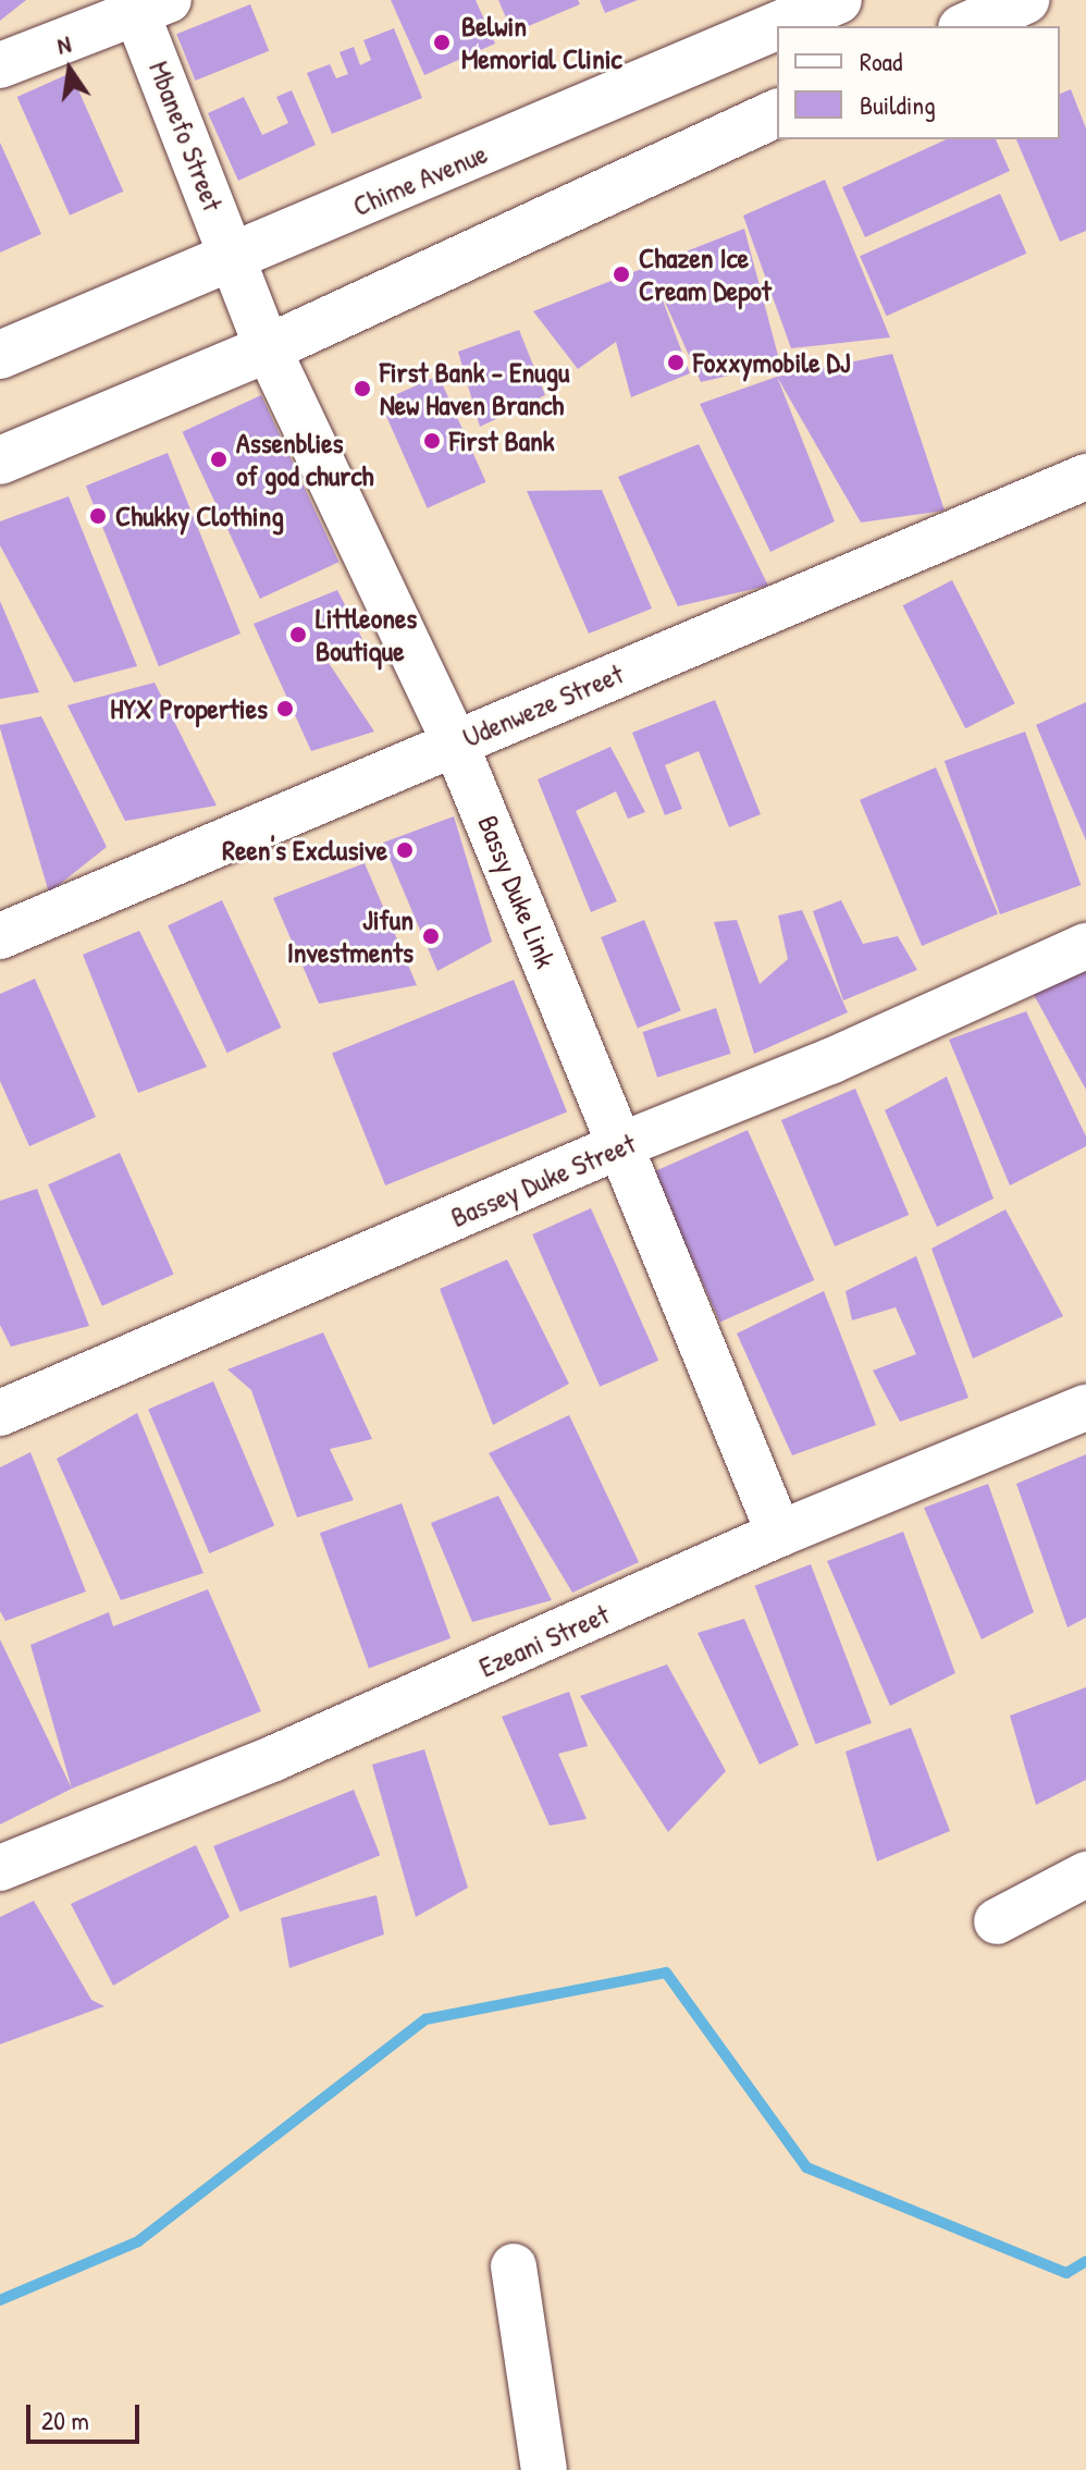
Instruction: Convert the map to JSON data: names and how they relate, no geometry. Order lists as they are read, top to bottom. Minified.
{"streets":{"main road":["Chime Avenue"],"street":["Mbanefo Street","Udenweze Street","Bassy Duke Link","Bassey Duke Street","Ezeani Street"]},"crossings":[["Mbanefo Street","Chime Avenue"],["Mbanefo Street","Bassy Duke Link"],["Chime Avenue","Bassy Duke Link"],["Udenweze Street","Bassy Duke Link"],["Bassy Duke Link","Bassey Duke Street"],["Bassy Duke Link","Ezeani Street"]],"places":["Belwin Memorial Clinic","Chazen Ice Cream Depot","Foxxymobile DJ","First Bank - Enugu New Haven Branch","First Bank","Assenblies of god church","Chukky Clothing","Littleones Boutique","HYX Properties","Reen's Exclusive","Jifun Investments"],"legend":["Road","Building"],"scale_bar":"20 m","north":"top"}
